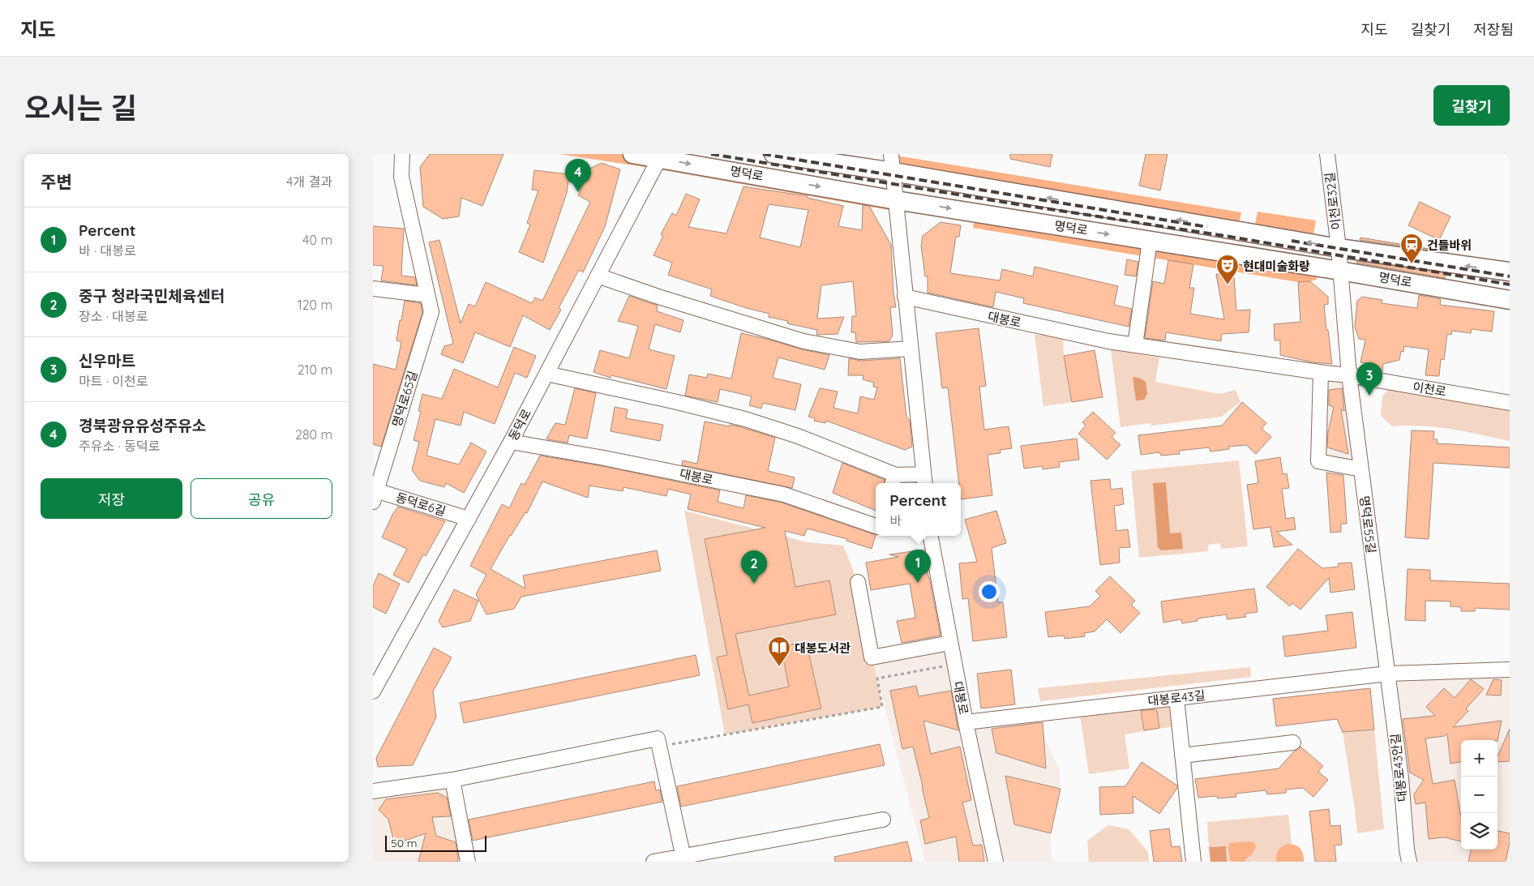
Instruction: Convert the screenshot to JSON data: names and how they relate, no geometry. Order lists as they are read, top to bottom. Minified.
{"streets":{"main road":["명덕로"],"street":["이천로32길","대봉로","이천로","명덕로65길","동덕로","동덕로6길","명덕로55길","대봉로43길","대봉로43안길"]},"crossings":[["명덕로","이천로32길"],["명덕로","동덕로"],["명덕로","명덕로55길"],["이천로32길","명덕로55길"],["대봉로","동덕로"],["대봉로","대봉로43길"],["이천로","명덕로55길"],["명덕로65길","동덕로6길"],["동덕로","동덕로6길"],["명덕로55길","대봉로43길"],["명덕로55길","대봉로43안길"],["대봉로43길","대봉로43안길"]],"places":{"station":["건들바위"],"theatre":["현대미술화랑"],"library":["대봉도서관"]},"scale_bar":"50 m","page":{"header":"지도","nav":["지도","길찾기","저장됨"],"title":"오시는 길","buttons":["길찾기",["저장","공유"]],"heading":["주변","4개 결과"],"pins":["4","3","1","2"],"list":[{"mark":"1","name":"Percent","note":"바 · 대봉로","value":"40 m"},{"mark":"2","name":"중구 청라국민체육센터","note":"장소 · 대봉로","value":"120 m"},{"mark":"3","name":"신우마트","note":"마트 · 이천로","value":"210 m"},{"mark":"4","name":"경북광유유성주유소","note":"주유소 · 동덕로","value":"280 m"}],"popup":["Percent","바"],"map_buttons":["+","−"],"scale":"50 m"}}
